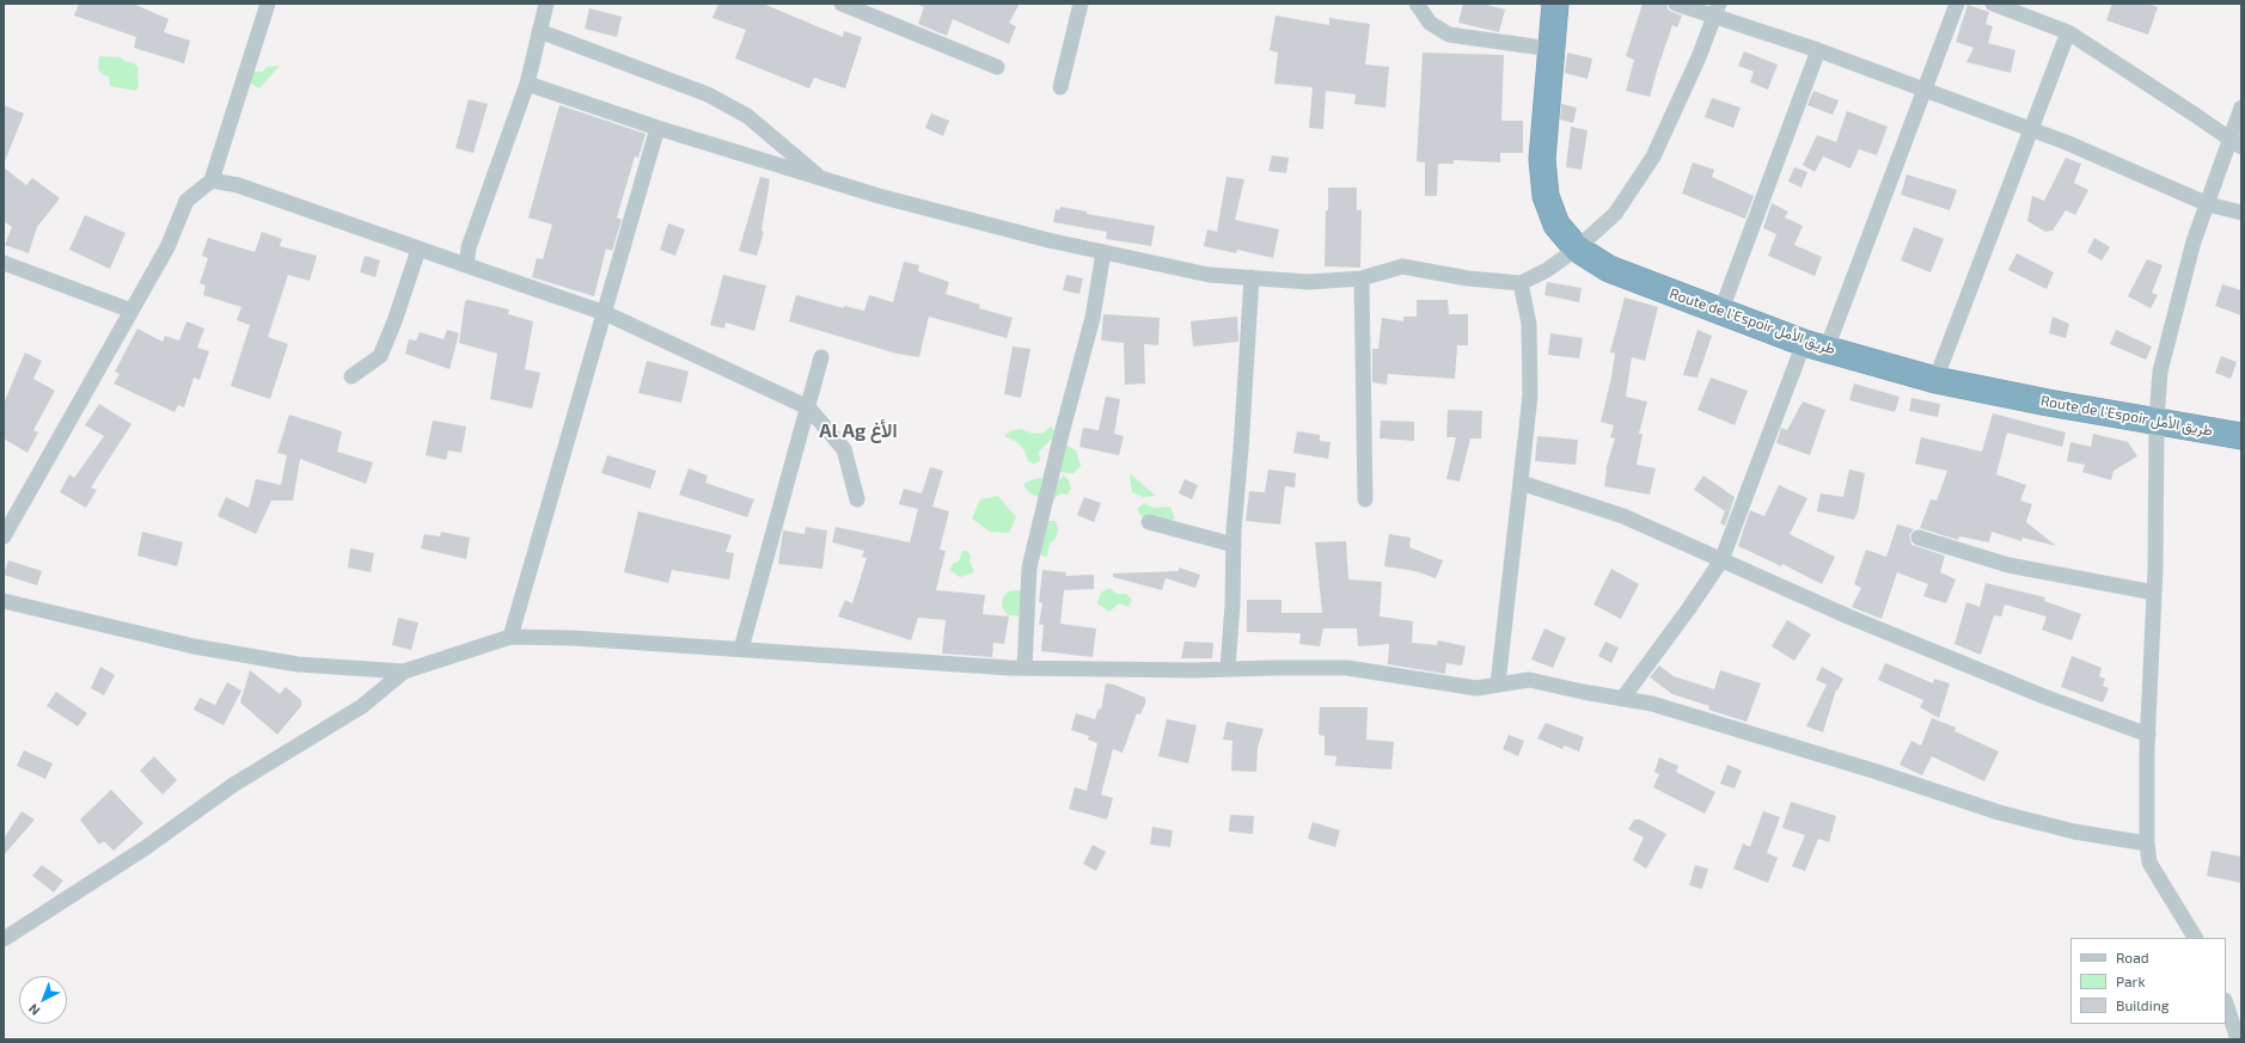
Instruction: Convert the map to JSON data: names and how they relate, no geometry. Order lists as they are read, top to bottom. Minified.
{"streets":{"highway":["Route de l’Espoir طريق الأمل"]},"districts":["Al Ag الأغ"],"legend":["Road","Park","Building"],"north":"bottom left"}
